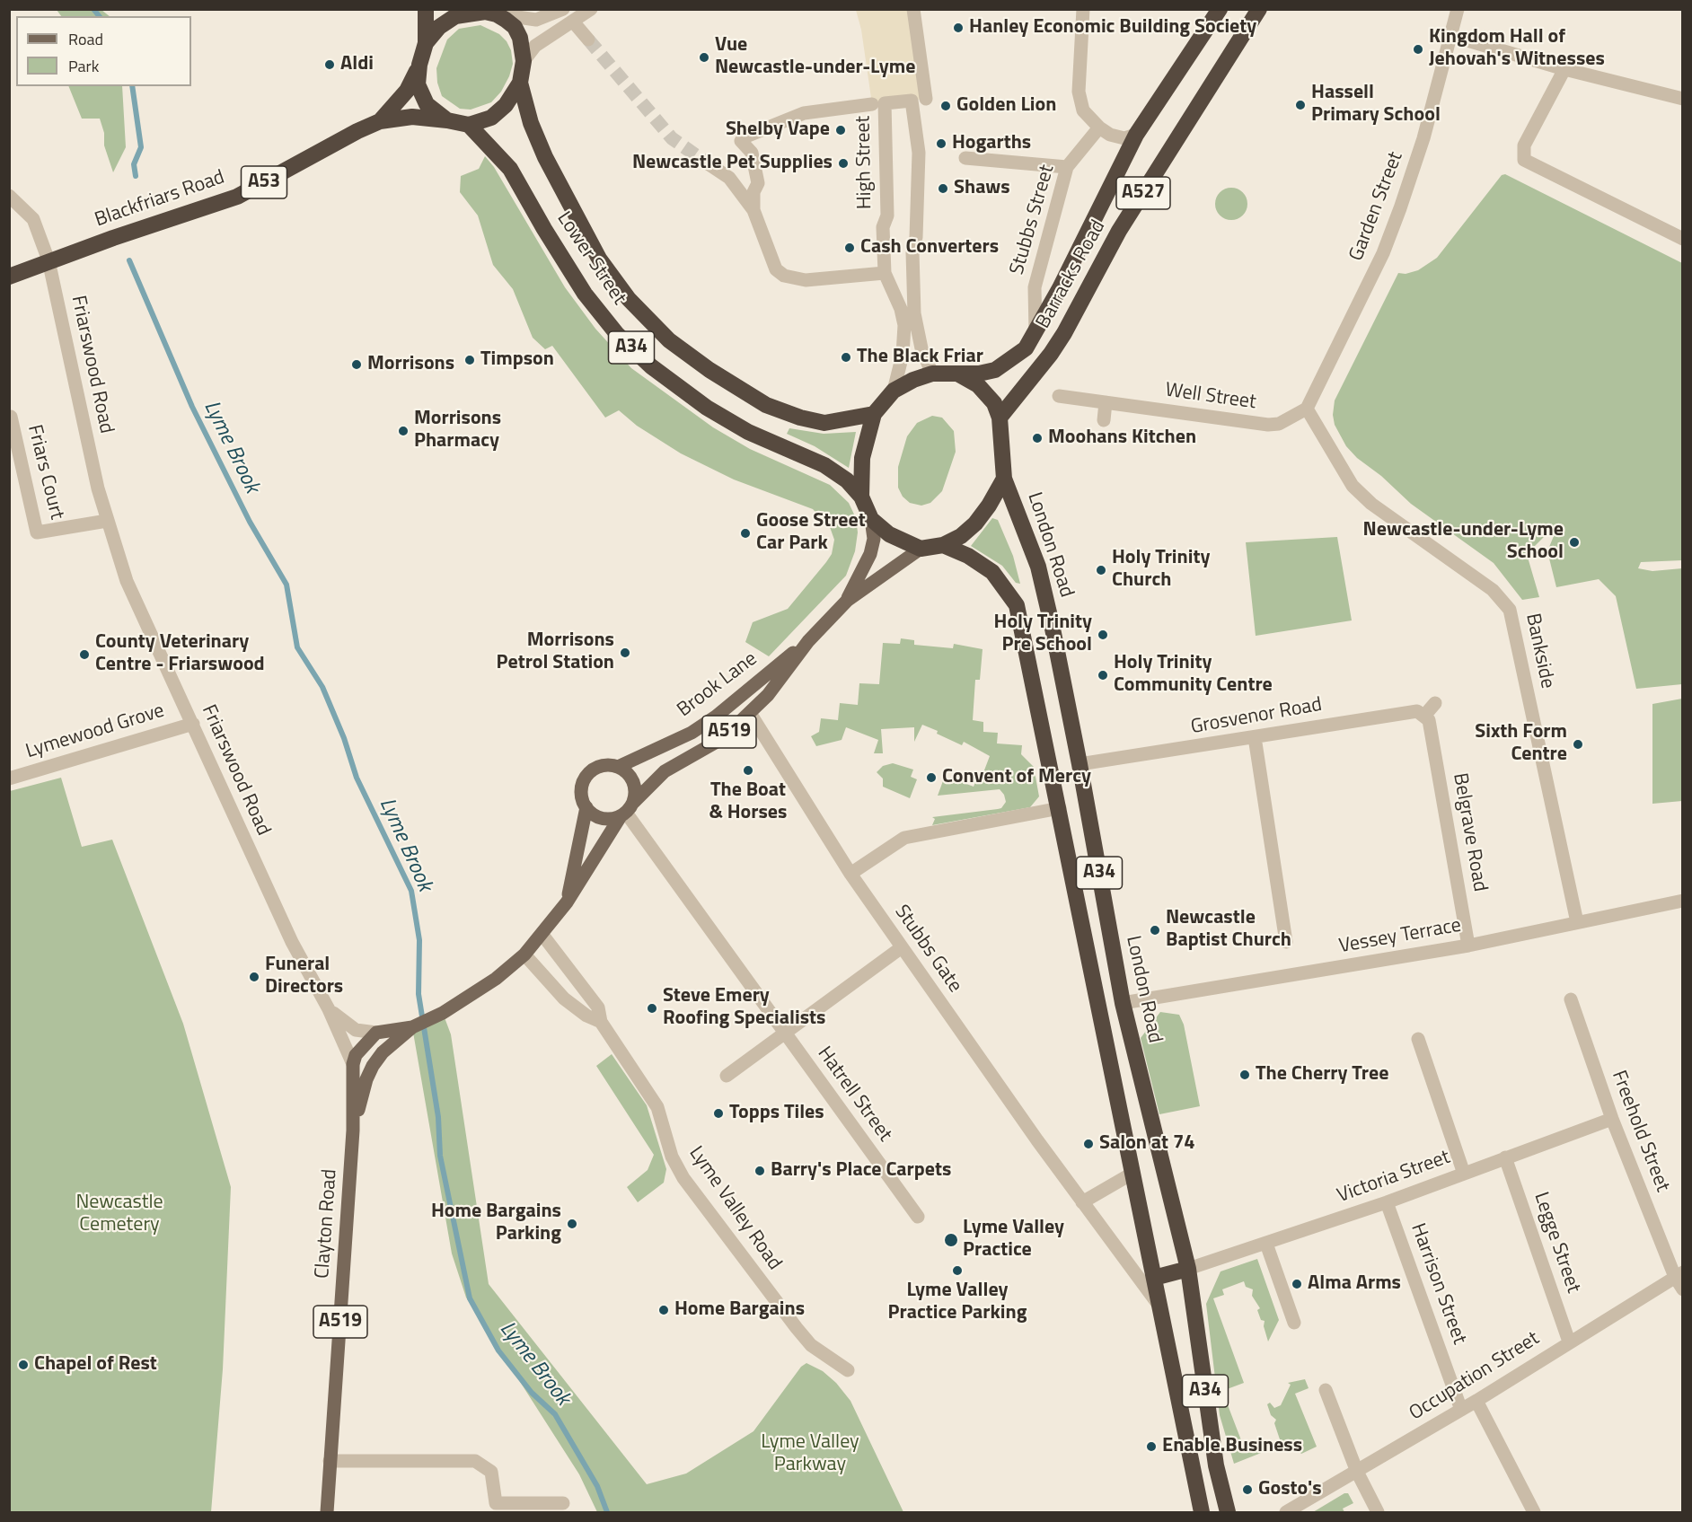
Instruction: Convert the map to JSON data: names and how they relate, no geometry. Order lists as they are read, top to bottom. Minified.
{"streets":{"highway":["A53","A527","Blackfriars Road","Lower Street","Barracks Road","A34","London Road"],"main road":["Brook Lane","A519","Clayton Road"],"street":["High Street","Garden Street","Stubbs Street","Friarswood Road","Well Street","Friars Court","Bankside","Grosvenor Road","Lymewood Grove","Belgrave Road","Vessey Terrace","Stubbs Gate","Hatrell Street","Freehold Street","Victoria Street","Lyme Valley Road","Legge Street","Harrison Street","Occupation Street"]},"crossings":[["High Street","Lower Street"],["High Street","Barracks Road"],["High Street","A34"],["High Street","London Road"],["High Street","Brook Lane"],["A53","Blackfriars Road"],["A53","Friarswood Road"],["Blackfriars Road","Lower Street"],["Blackfriars Road","Friarswood Road"],["Garden Street","Well Street"],["Garden Street","Bankside"],["Stubbs Street","Barracks Road"],["Lower Street","Barracks Road"],["Lower Street","A34"],["Lower Street","London Road"],["Lower Street","Brook Lane"],["Barracks Road","A34"],["Barracks Road","London Road"],["Barracks Road","Brook Lane"],["A34","London Road"],["A34","Brook Lane"],["A34","Stubbs Gate"],["Friarswood Road","Friars Court"],["Friarswood Road","Lymewood Grove"],["Friarswood Road","A519"],["Well Street","Bankside"],["London Road","Brook Lane"],["London Road","Grosvenor Road"],["London Road","Vessey Terrace"],["London Road","Victoria Street"],["Bankside","Vessey Terrace"],["Brook Lane","A519"],["Brook Lane","Stubbs Gate"],["Brook Lane","Hatrell Street"],["Brook Lane","Lyme Valley Road"],["Grosvenor Road","Belgrave Road"],["A519","Clayton Road"],["Belgrave Road","Vessey Terrace"],["Freehold Street","Victoria Street"],["Freehold Street","Occupation Street"],["Victoria Street","Legge Street"],["Victoria Street","Harrison Street"],["Legge Street","Occupation Street"],["Harrison Street","Occupation Street"]],"water":["Lyme Brook"],"parks":["Newcastle Cemetery","Lyme Valley Parkway"],"places":["Hanley Economic Building Society","Kingdom Hall of Jehovah's Witnesses","Vue Newcastle-under-Lyme","Aldi","Hassell Primary School","Golden Lion","Shelby Vape","Hogarths","Newcastle Pet Supplies","Shaws","Cash Converters","The Black Friar","Timpson","Morrisons","Morrisons Pharmacy","Moohans Kitchen","Goose Street Car Park","Newcastle-under-Lyme School","Holy Trinity Church","Holy Trinity Pre School","Morrisons Petrol Station","County Veterinary Centre - Friarswood","Holy Trinity Community Centre","Sixth Form Centre","The Boat & Horses","Convent of Mercy","Newcastle Baptist Church","Funeral Directors","Steve Emery Roofing Specialists","The Cherry Tree","Topps Tiles","Salon at 74","Barry's Place Carpets","Home Bargains Parking","Lyme Valley Practice","Lyme Valley Practice Parking","Alma Arms","Home Bargains","Chapel of Rest","Enable.Business","Gosto's"],"legend":["Road","Park"]}
